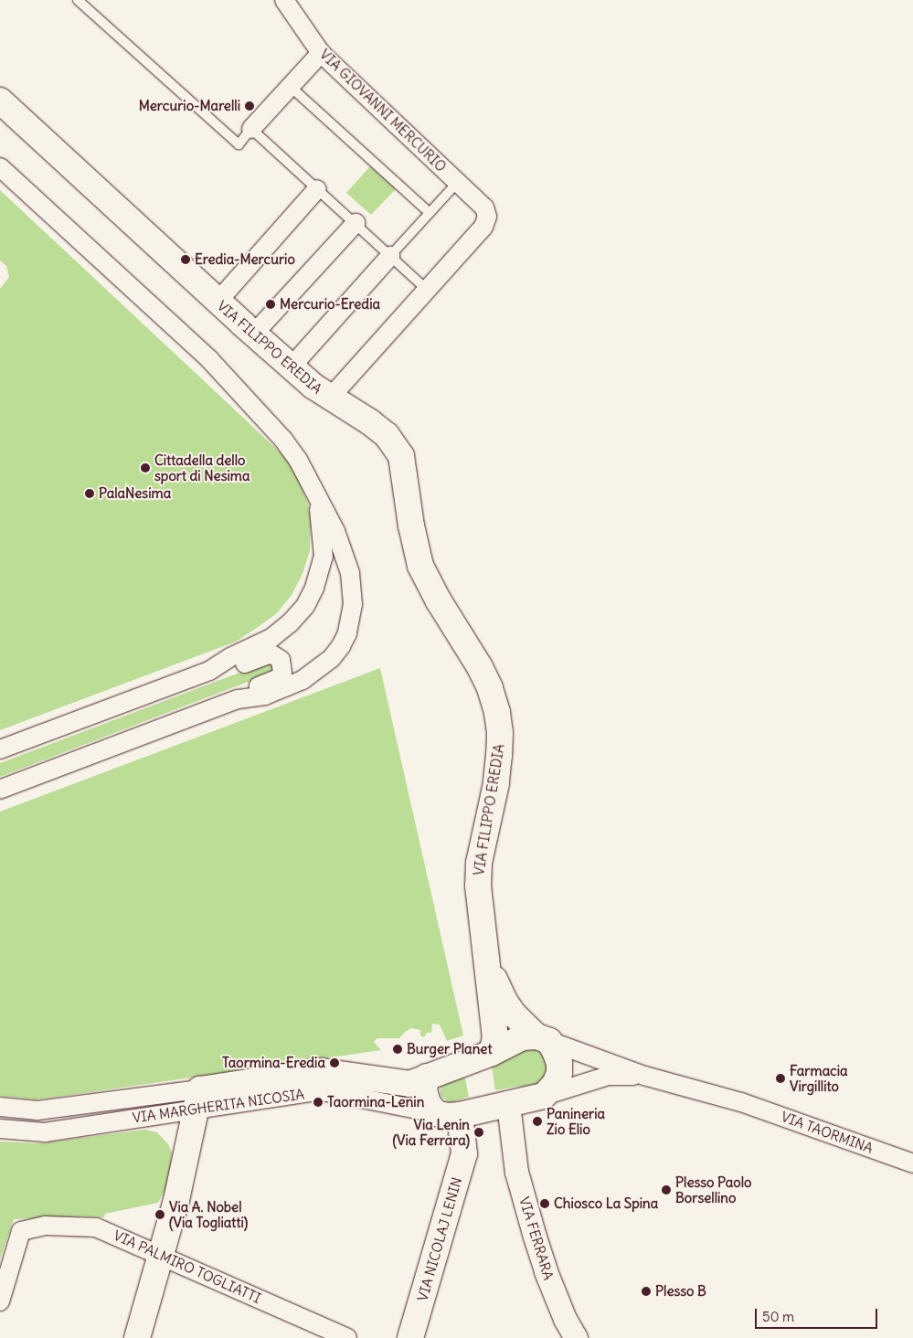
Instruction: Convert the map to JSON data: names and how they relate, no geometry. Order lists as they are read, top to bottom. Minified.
{"streets":{"main road":["VIA FILIPPO EREDIA","VIA MARGHERITA NICOSIA","VIA NICOLAJ LENIN"],"street":["VIA GIOVANNI MERCURIO","VIA TAORMINA","VIA FERRARA","VIA PALMIRO TOGLIATTI"]},"crossings":[["VIA MARGHERITA NICOSIA","VIA NICOLAJ LENIN"]],"places":["Mercurio-Marelli","Eredia-Mercurio","Mercurio-Eredia","Cittadella dello sport di Nesima","PalaNesima","Burger Planet","Taormina-Eredia","Farmacia Virgillito","Taormina-Lenin","Panineria Zio Elio","Via Lenin (Via Ferrara)","Plesso Paolo Borsellino","Chiosco La Spina","Via A. Nobel (Via Togliatti)","Plesso B"],"scale_bar":"50 m"}
